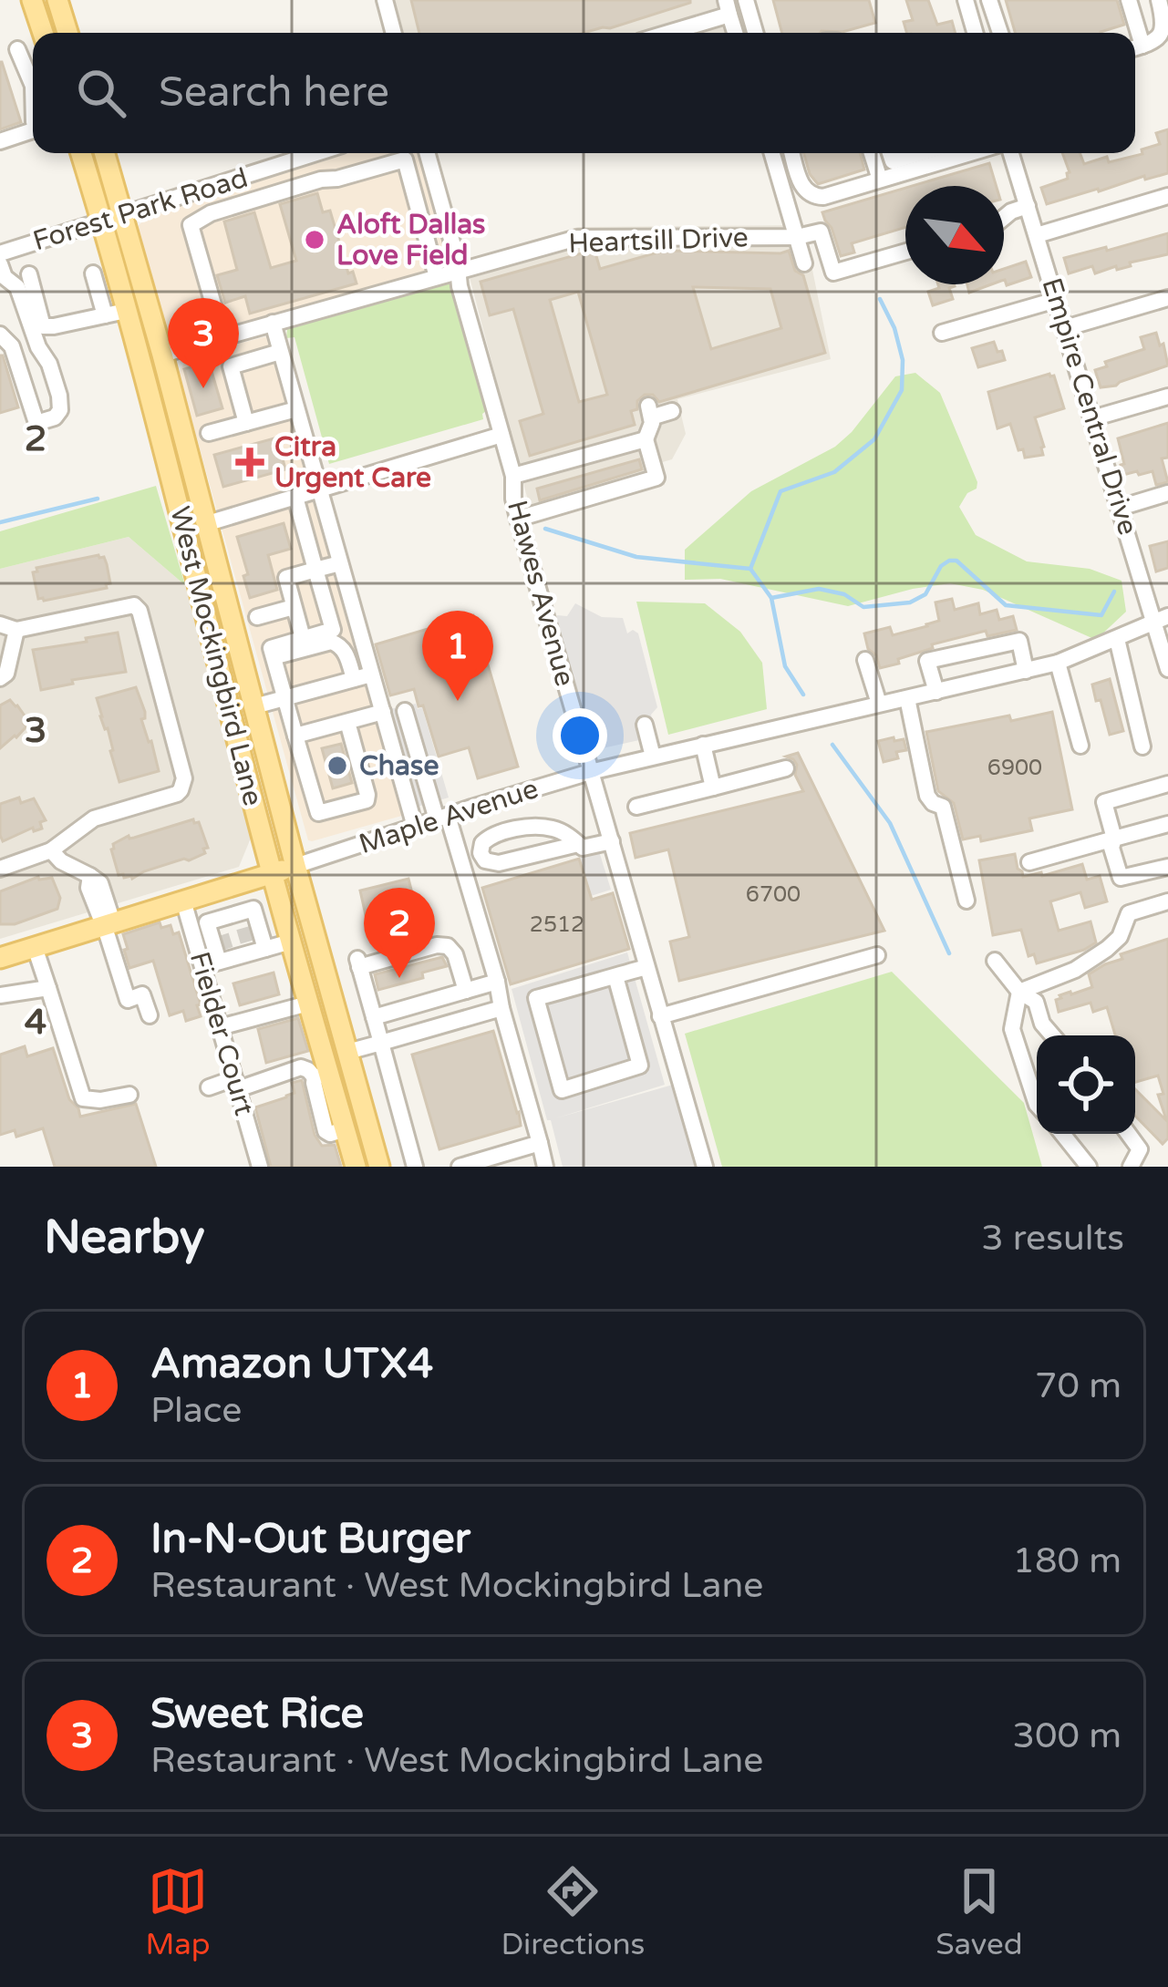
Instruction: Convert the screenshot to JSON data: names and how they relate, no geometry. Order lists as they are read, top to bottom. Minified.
{"streets":{"main road":["West Mockingbird Lane","Maple Avenue"],"street":["Forest Park Road","Heartsill Drive","Empire Central Drive","Hawes Avenue","Fielder Court"]},"crossings":[["Forest Park Road","West Mockingbird Lane"],["Heartsill Drive","Hawes Avenue"],["Heartsill Drive","West Mockingbird Lane"],["Empire Central Drive","Maple Avenue"],["Hawes Avenue","Maple Avenue"],["West Mockingbird Lane","Maple Avenue"],["Maple Avenue","Fielder Court"]],"places":{"other":["Aloft Dallas Love Field","Chase"],"health":["Citra Urgent Care"]},"house_numbers":["6900","6700","2512"],"north":"bottom right","page":{"search":"Search here","pins":["3","1","2"],"heading":["Nearby","3 results"],"list":[{"mark":"1","name":"Amazon UTX4","note":"Place","value":"70 m"},{"mark":"2","name":"In-N-Out Burger","note":"Restaurant · West Mockingbird Lane","value":"180 m"},{"mark":"3","name":"Sweet Rice","note":"Restaurant · West Mockingbird Lane","value":"300 m"}],"nav":["Map","Directions","Saved"]},"grid":{"rows":["2","3","4"]}}
